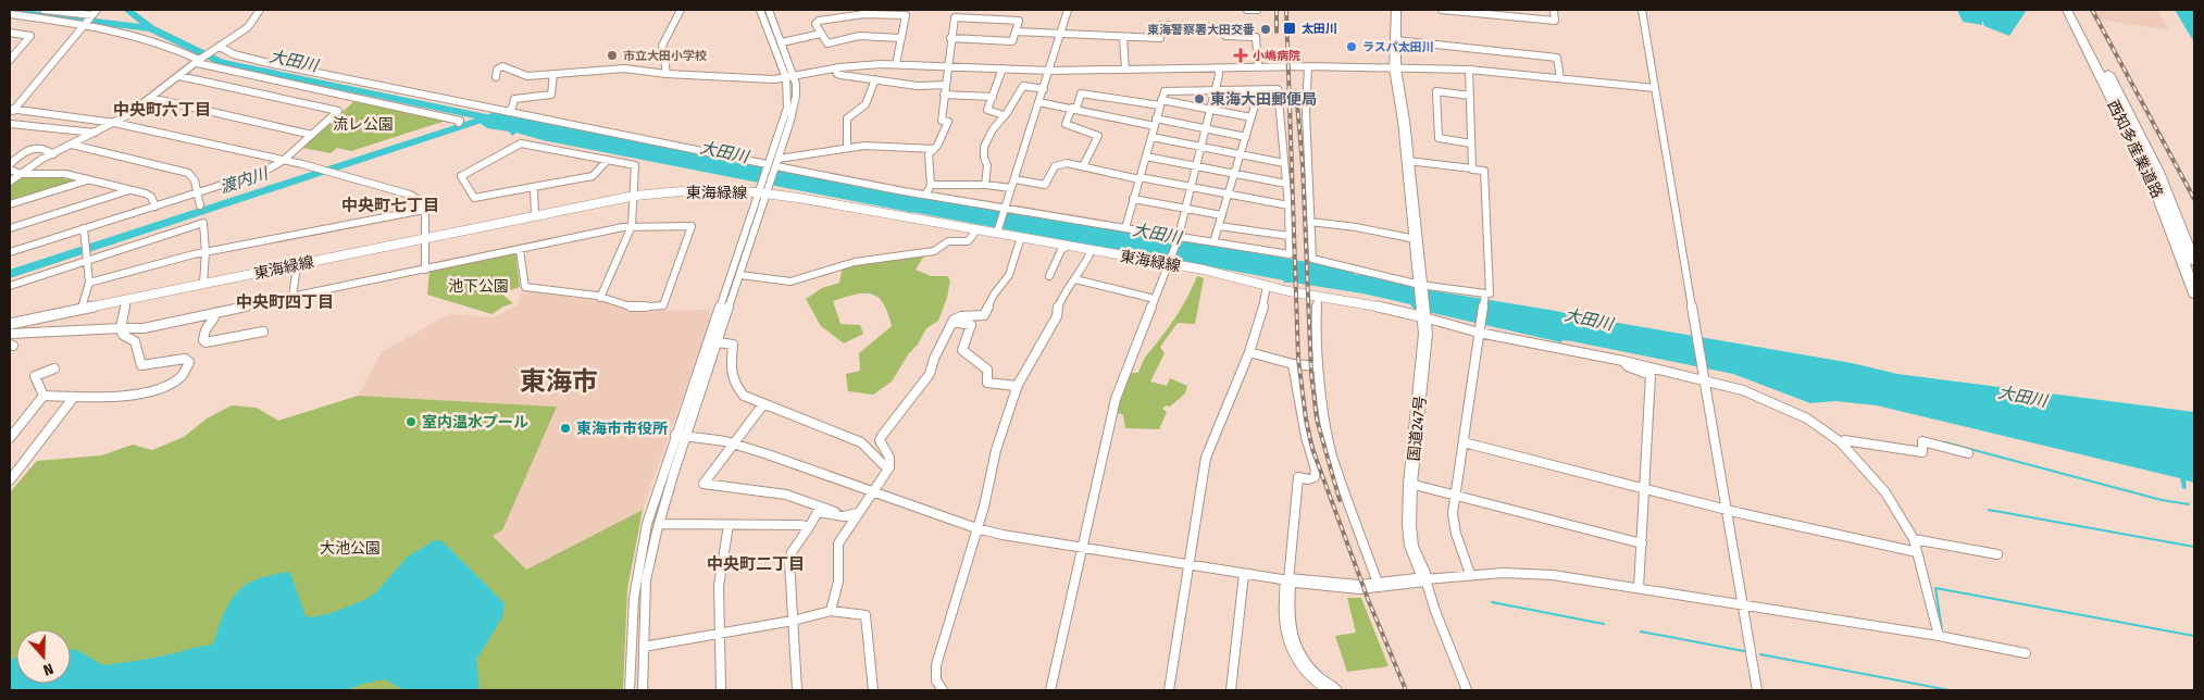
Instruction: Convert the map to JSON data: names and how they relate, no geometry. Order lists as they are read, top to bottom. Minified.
{"streets":{"highway":["西知多産業道路","国道247号"],"main road":["東海緑線"]},"crossings":[["東海緑線","国道247号"]],"districts":["中央町六丁目","中央町七丁目","中央町四丁目","東海市","中央町二丁目"],"water":["大田川","渡内川"],"parks":["流レ公園","池下公園","大池公園"],"places":{"transit":["太田川"],"other":["東海警察署大田交番","ラスパ太田川","市立大田小学校","東海大田郵便局","室内温水プール","東海市市役所"],"health":["小嶋病院"]},"north":"bottom"}
